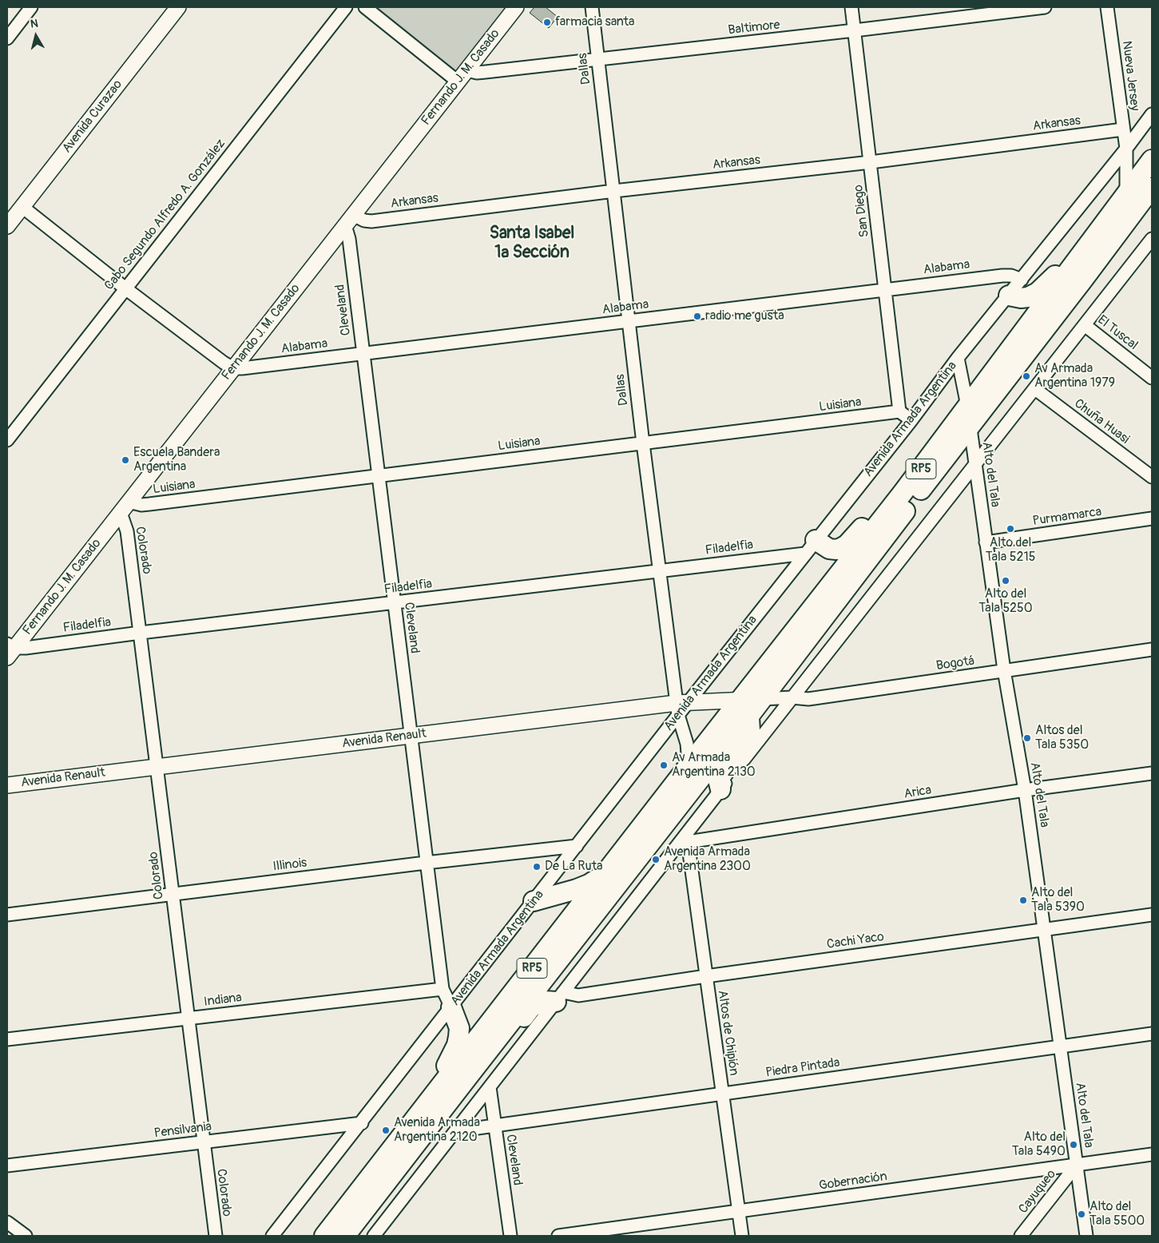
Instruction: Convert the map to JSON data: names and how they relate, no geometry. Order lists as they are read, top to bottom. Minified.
{"streets":{"main road":["RP5"],"street":["Baltimore","Dallas","Nueva Jersey","Fernando J. M. Casado","Avenida Curazao","Arkansas","San Diego","Cabo Segundo Alfredo A. González","Alabama","Cleveland","El Tuscal","Luisiana","Avenida Armada Argentina","Chuña Huasi","Alto del Tala","Purmamarca","Filadelfia","Colorado","Bogotá","Avenida Renault","Arica","Illinois","Cachi Yaco","Indiana","Altos de Chipión","Piedra Pintada","Pensilvania","Gobernación","Cayuqueo"]},"crossings":[["Baltimore","Dallas"],["Baltimore","Fernando J. M. Casado"],["Baltimore","San Diego"],["Dallas","Arkansas"],["Dallas","Alabama"],["Dallas","Luisiana"],["Dallas","Avenida Armada Argentina"],["Dallas","RP5"],["Dallas","Filadelfia"],["Dallas","Avenida Renault"],["Nueva Jersey","Arkansas"],["Nueva Jersey","Avenida Armada Argentina"],["Nueva Jersey","RP5"],["Fernando J. M. Casado","Arkansas"],["Fernando J. M. Casado","Alabama"],["Fernando J. M. Casado","Cleveland"],["Fernando J. M. Casado","Luisiana"],["Fernando J. M. Casado","Filadelfia"],["Fernando J. M. Casado","Colorado"],["Arkansas","San Diego"],["San Diego","Alabama"],["San Diego","Luisiana"],["Alabama","Cleveland"],["Alabama","Avenida Armada Argentina"],["Cleveland","Luisiana"],["Cleveland","Avenida Armada Argentina"],["Cleveland","Filadelfia"],["Cleveland","Avenida Renault"],["Cleveland","Illinois"],["Cleveland","Indiana"],["Cleveland","Piedra Pintada"],["Luisiana","Colorado"],["Avenida Armada Argentina","Alto del Tala"],["Avenida Armada Argentina","Filadelfia"],["Avenida Armada Argentina","Avenida Renault"],["Avenida Armada Argentina","Illinois"],["Avenida Armada Argentina","Pensilvania"],["RP5","Alto del Tala"],["RP5","Bogotá"],["RP5","Avenida Renault"],["Alto del Tala","Purmamarca"],["Alto del Tala","Bogotá"],["Alto del Tala","Arica"],["Alto del Tala","Cachi Yaco"],["Alto del Tala","Piedra Pintada"],["Alto del Tala","Gobernación"],["Alto del Tala","Cayuqueo"],["Filadelfia","Colorado"],["Colorado","Avenida Renault"],["Colorado","Illinois"],["Colorado","Indiana"],["Colorado","Pensilvania"],["Arica","Altos de Chipión"],["Cachi Yaco","Altos de Chipión"],["Altos de Chipión","Piedra Pintada"],["Altos de Chipión","Gobernación"],["Gobernación","Cayuqueo"]],"districts":["Santa Isabel 1ª Sección"],"places":["farmacia santa","radio me gusta","Av Armada Argentina 1979","Escuela Bandera Argentina","Alto del Tala 5215","Alto del Tala 5250","Altos del Tala 5350","Av Armada Argentina 2130","Avenida Armada Argentina 2300","De La Ruta","Alto del Tala 5390","Avenida Armada Argentina 2120","Alto del Tala 5490","Alto del Tala 5500"],"north":"top"}
